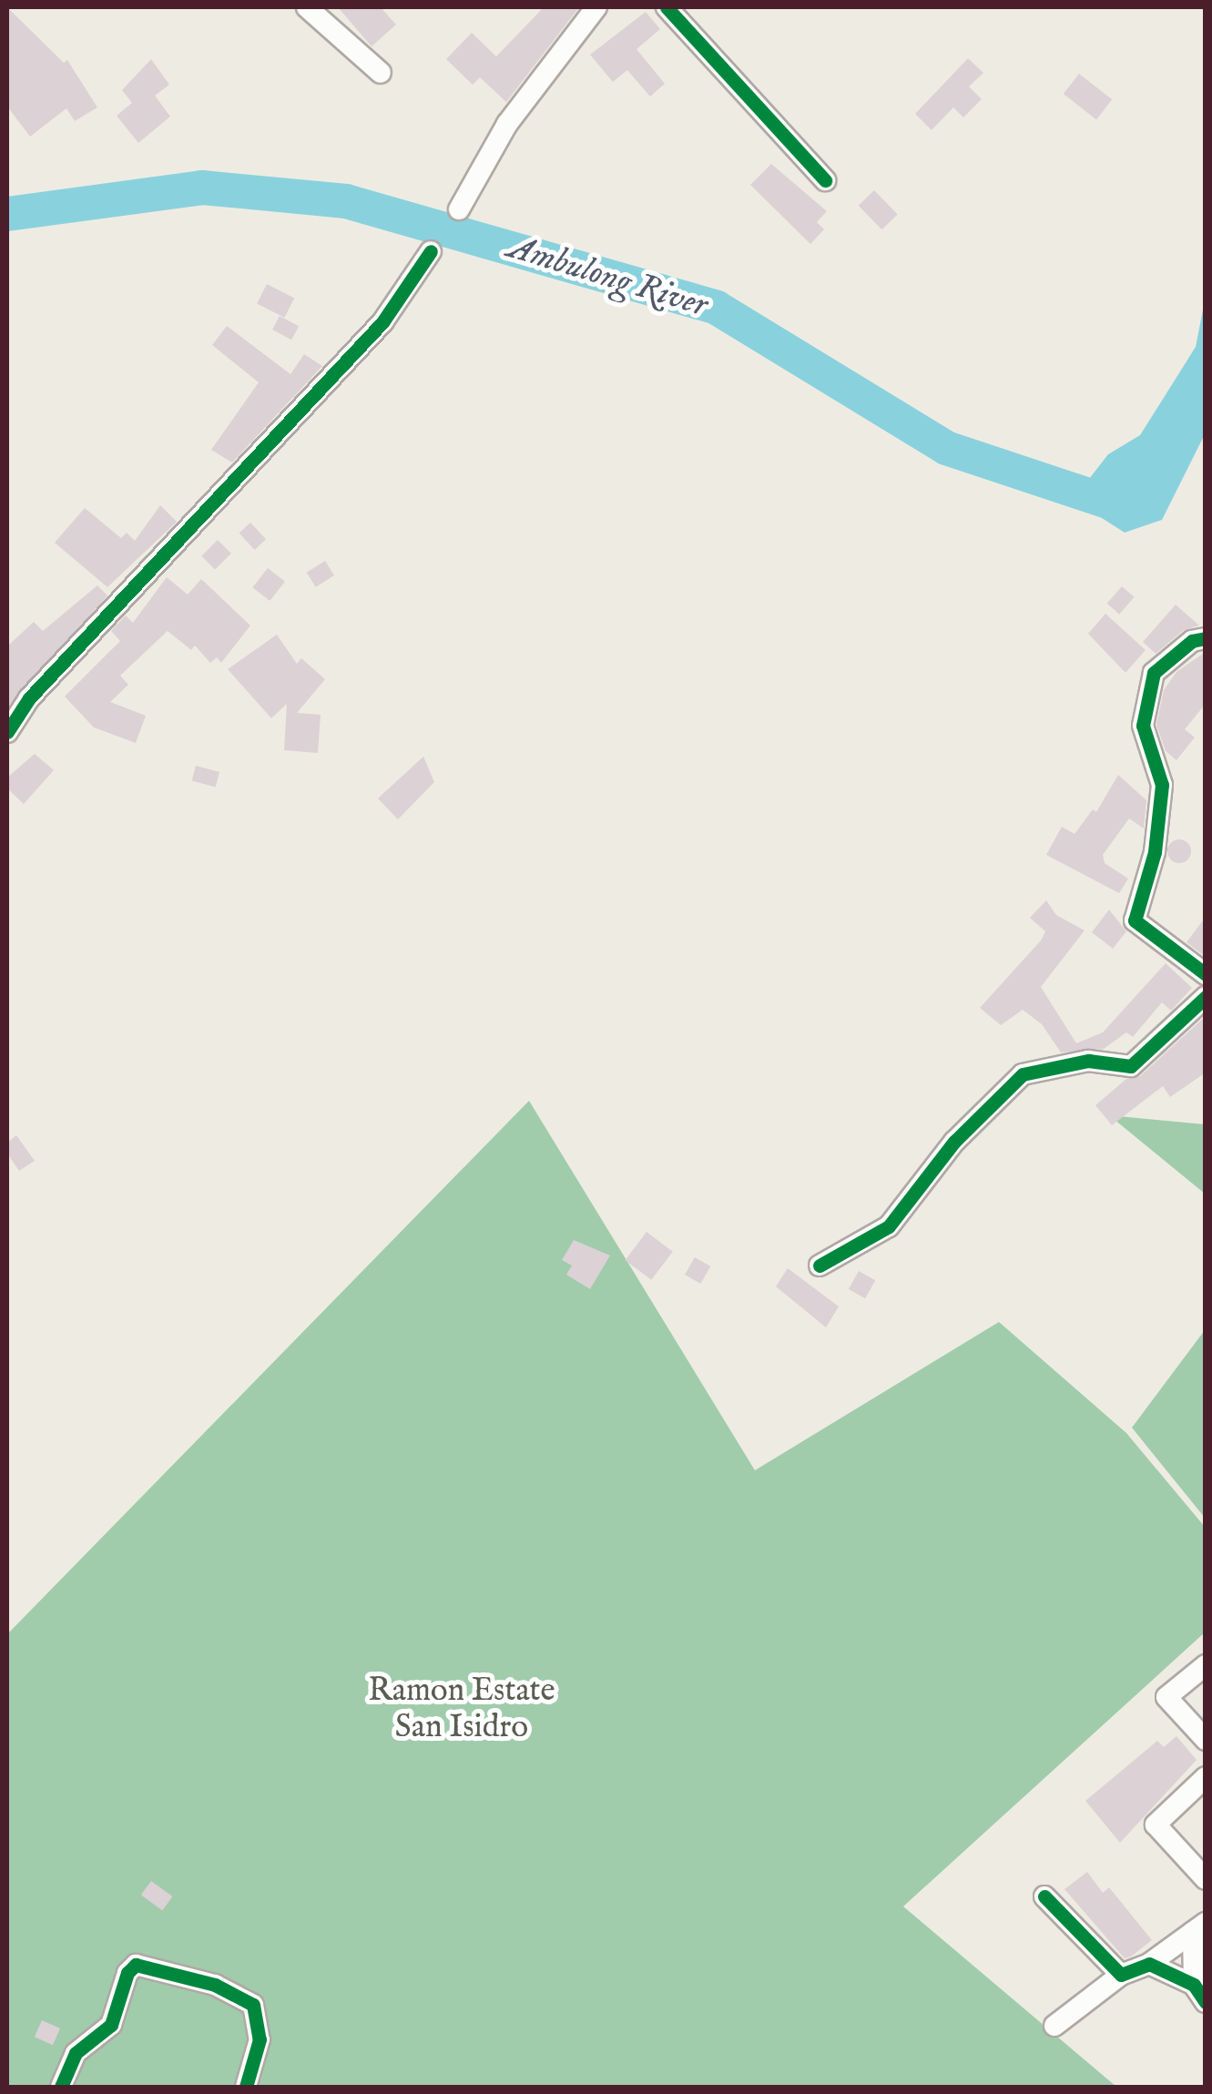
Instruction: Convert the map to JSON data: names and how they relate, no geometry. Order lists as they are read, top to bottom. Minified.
{"water":["Ambulong River"],"parks":["Ramon Estate San Isidro"]}
